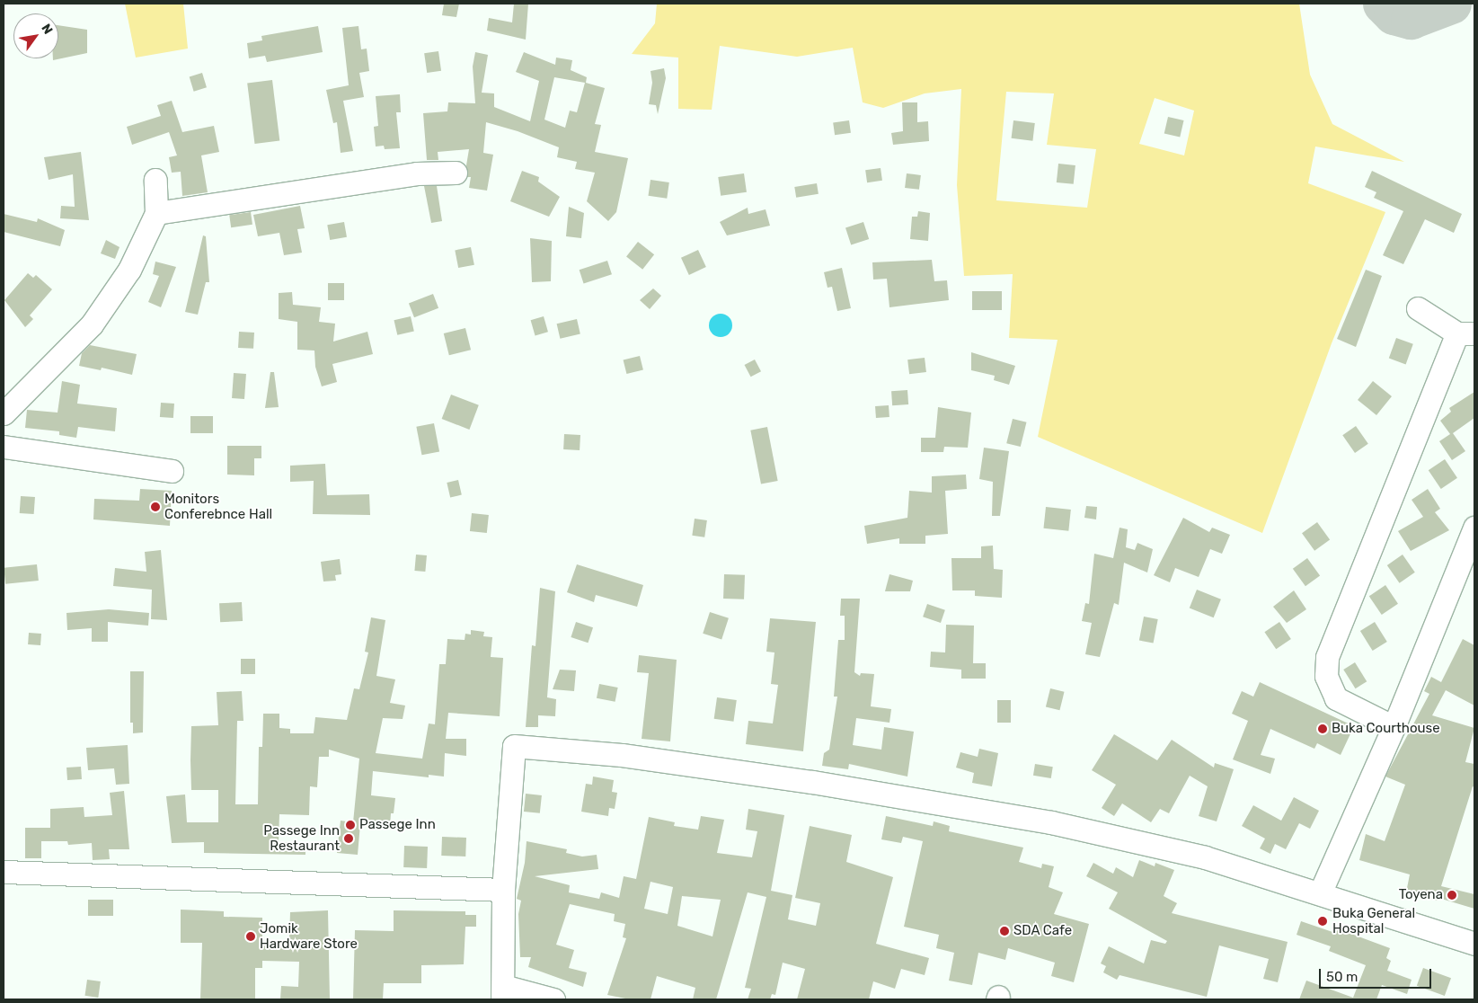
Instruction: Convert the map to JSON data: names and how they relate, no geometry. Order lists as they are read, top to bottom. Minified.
{"places":["Monitors Conferebnce Hall","Buka Courthouse","Passege Inn","Passege Inn Restaurant","Toyena","Buka General Hospital","SDA Cafe","Jomik Hardware Store"],"scale_bar":"50 m","north":"top right"}
